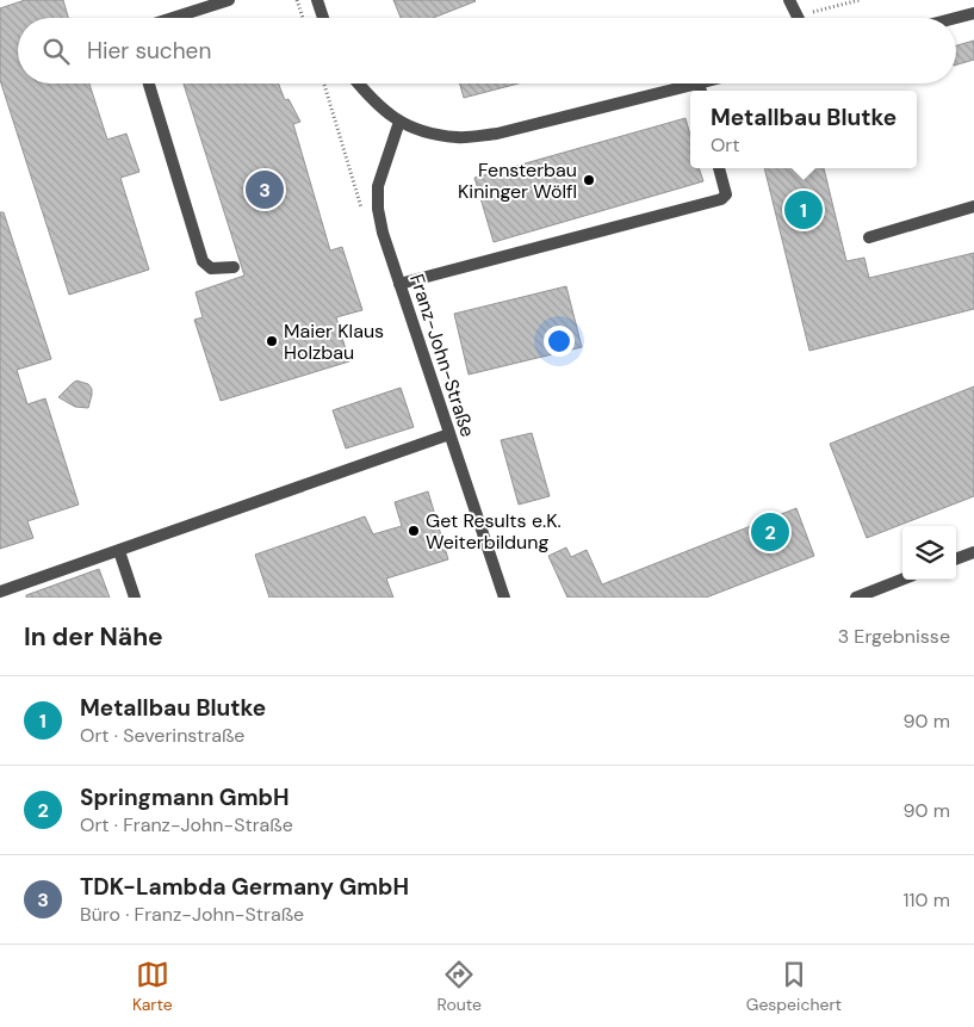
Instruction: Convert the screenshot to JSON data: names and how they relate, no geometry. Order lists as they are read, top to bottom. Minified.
{"streets":{"street":["Franz-John-Straße"]},"places":["Fensterbau Kininger Wölfl","Maier Klaus Holzbau","Get Results e.K. Weiterbildung"],"page":{"search":"Hier suchen","popup":["Metallbau Blutke","Ort"],"pins":["3","1","2"],"heading":["In der Nähe","3 Ergebnisse"],"list":[{"mark":"1","name":"Metallbau Blutke","note":"Ort · Severinstraße","value":"90 m"},{"mark":"2","name":"Springmann GmbH","note":"Ort · Franz-John-Straße","value":"90 m"},{"mark":"3","name":"TDK-Lambda Germany GmbH","note":"Büro · Franz-John-Straße","value":"110 m"}],"nav":["Karte","Route","Gespeichert"]}}
